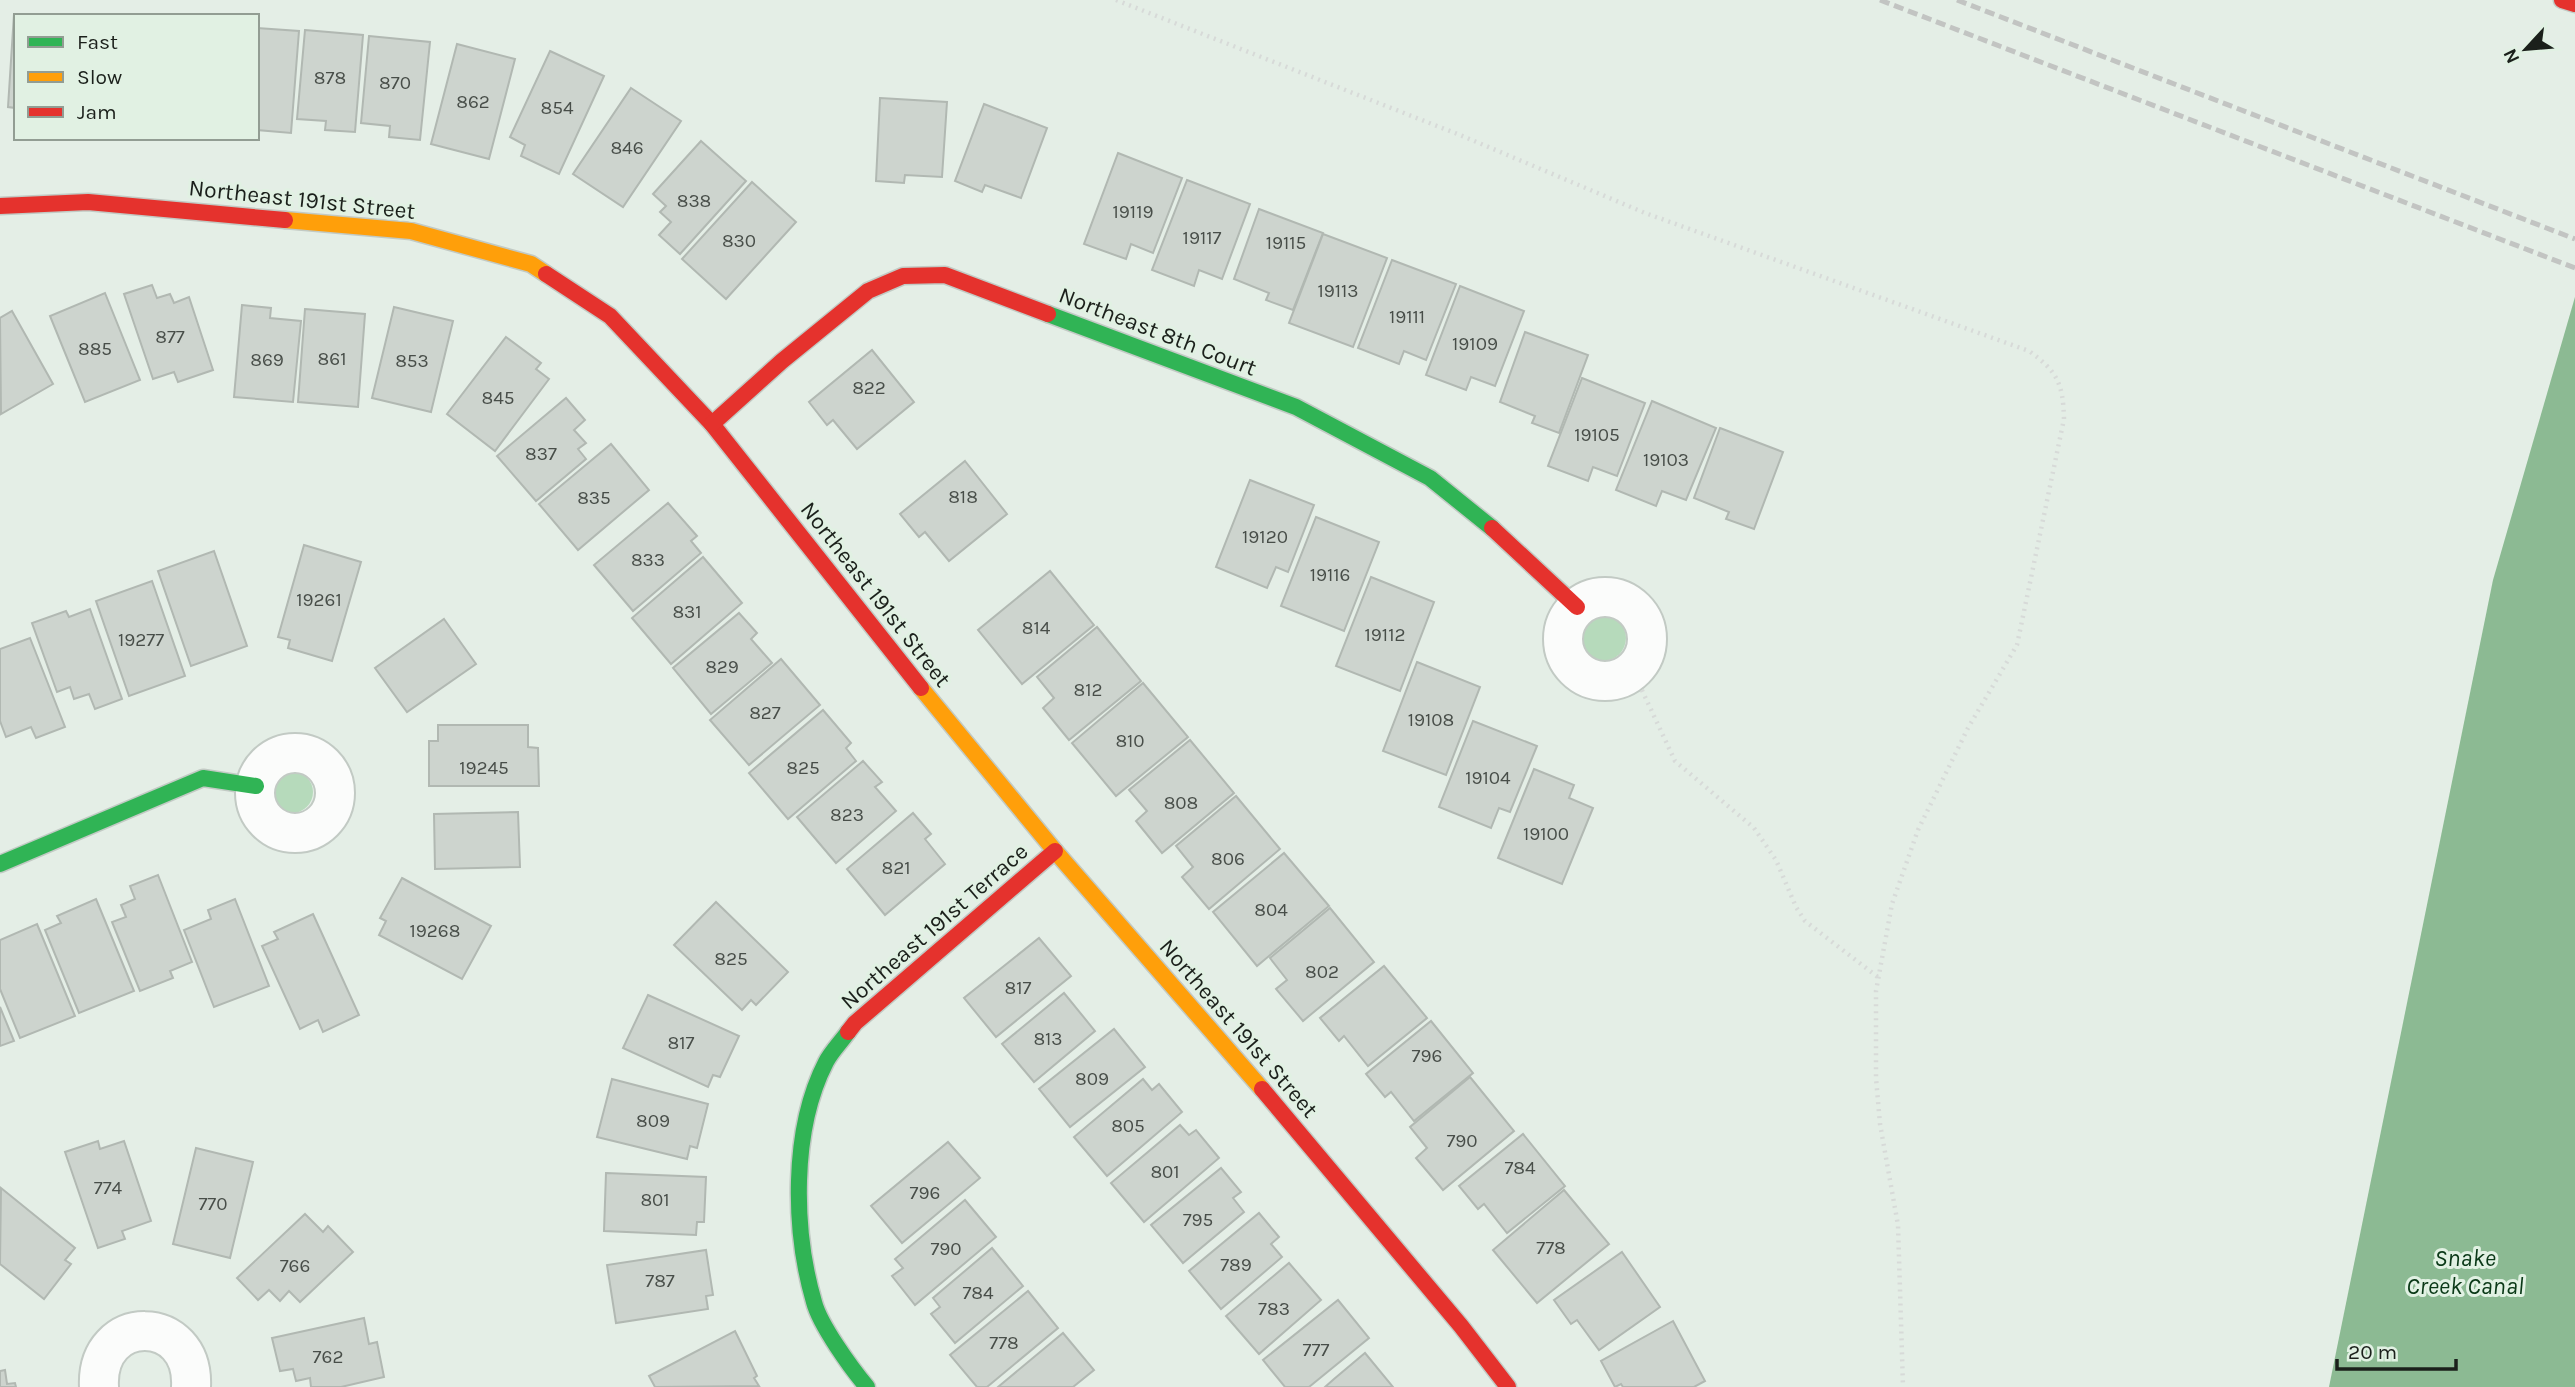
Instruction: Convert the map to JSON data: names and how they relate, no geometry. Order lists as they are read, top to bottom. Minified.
{"streets":{"main road":["Northeast 191st Street","Northeast 8th Court","Northeast 191st Terrace"]},"crossings":[["Northeast 191st Street","Northeast 8th Court"],["Northeast 191st Street","Northeast 191st Terrace"]],"water":["Snake Creek Canal"],"house_numbers":["878","870","862","854","846","838","19119","19117","830","19115","19113","19111","877","19109","885","861","869","853","822","845","19105","837","19103","818","835","19120","833","19116","19261","831","814","19112","19277","829","812","827","19108","810","19245","825","19104","808","823","19100","806","821","804","19268","825","802","817","813","817","796","809","809","805","790","784","801","774","796","801","770","795","778","790","789","766","787","784","783","778","777","762"],"legend":["Fast","Slow","Jam"],"scale_bar":"20 m","north":"bottom left"}
